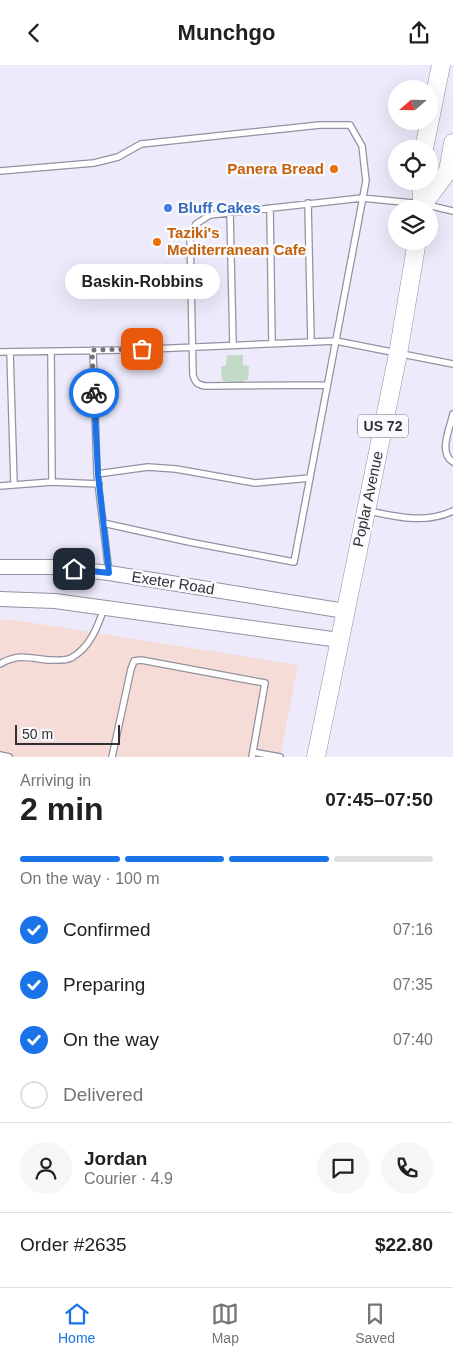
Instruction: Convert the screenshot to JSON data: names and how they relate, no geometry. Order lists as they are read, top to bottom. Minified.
{"streets":{"main road":["US 72","Poplar Avenue"],"street":["Exeter Road"]},"crossings":[["Poplar Avenue","Exeter Road"]],"places":["Panera Bread","Bluff Cakes","Taziki's Mediterranean Cafe","Baskin-Robbins"],"scale_bar":"50 m","north":"left","page":{"header":"Munchgo","bubble":"Baskin-Robbins","scale":"50 m","heading":["2 min","Arriving in","07:45–07:50"],"panel":["Jordan","Courier · 4.9","Order #2635","$22.80"],"bar":"On the way · 100 m","list":[["Confirmed","07:16"],["Preparing","07:35"],["On the way","07:40"],"Delivered"],"tabs":["Home","Map","Saved"]}}
